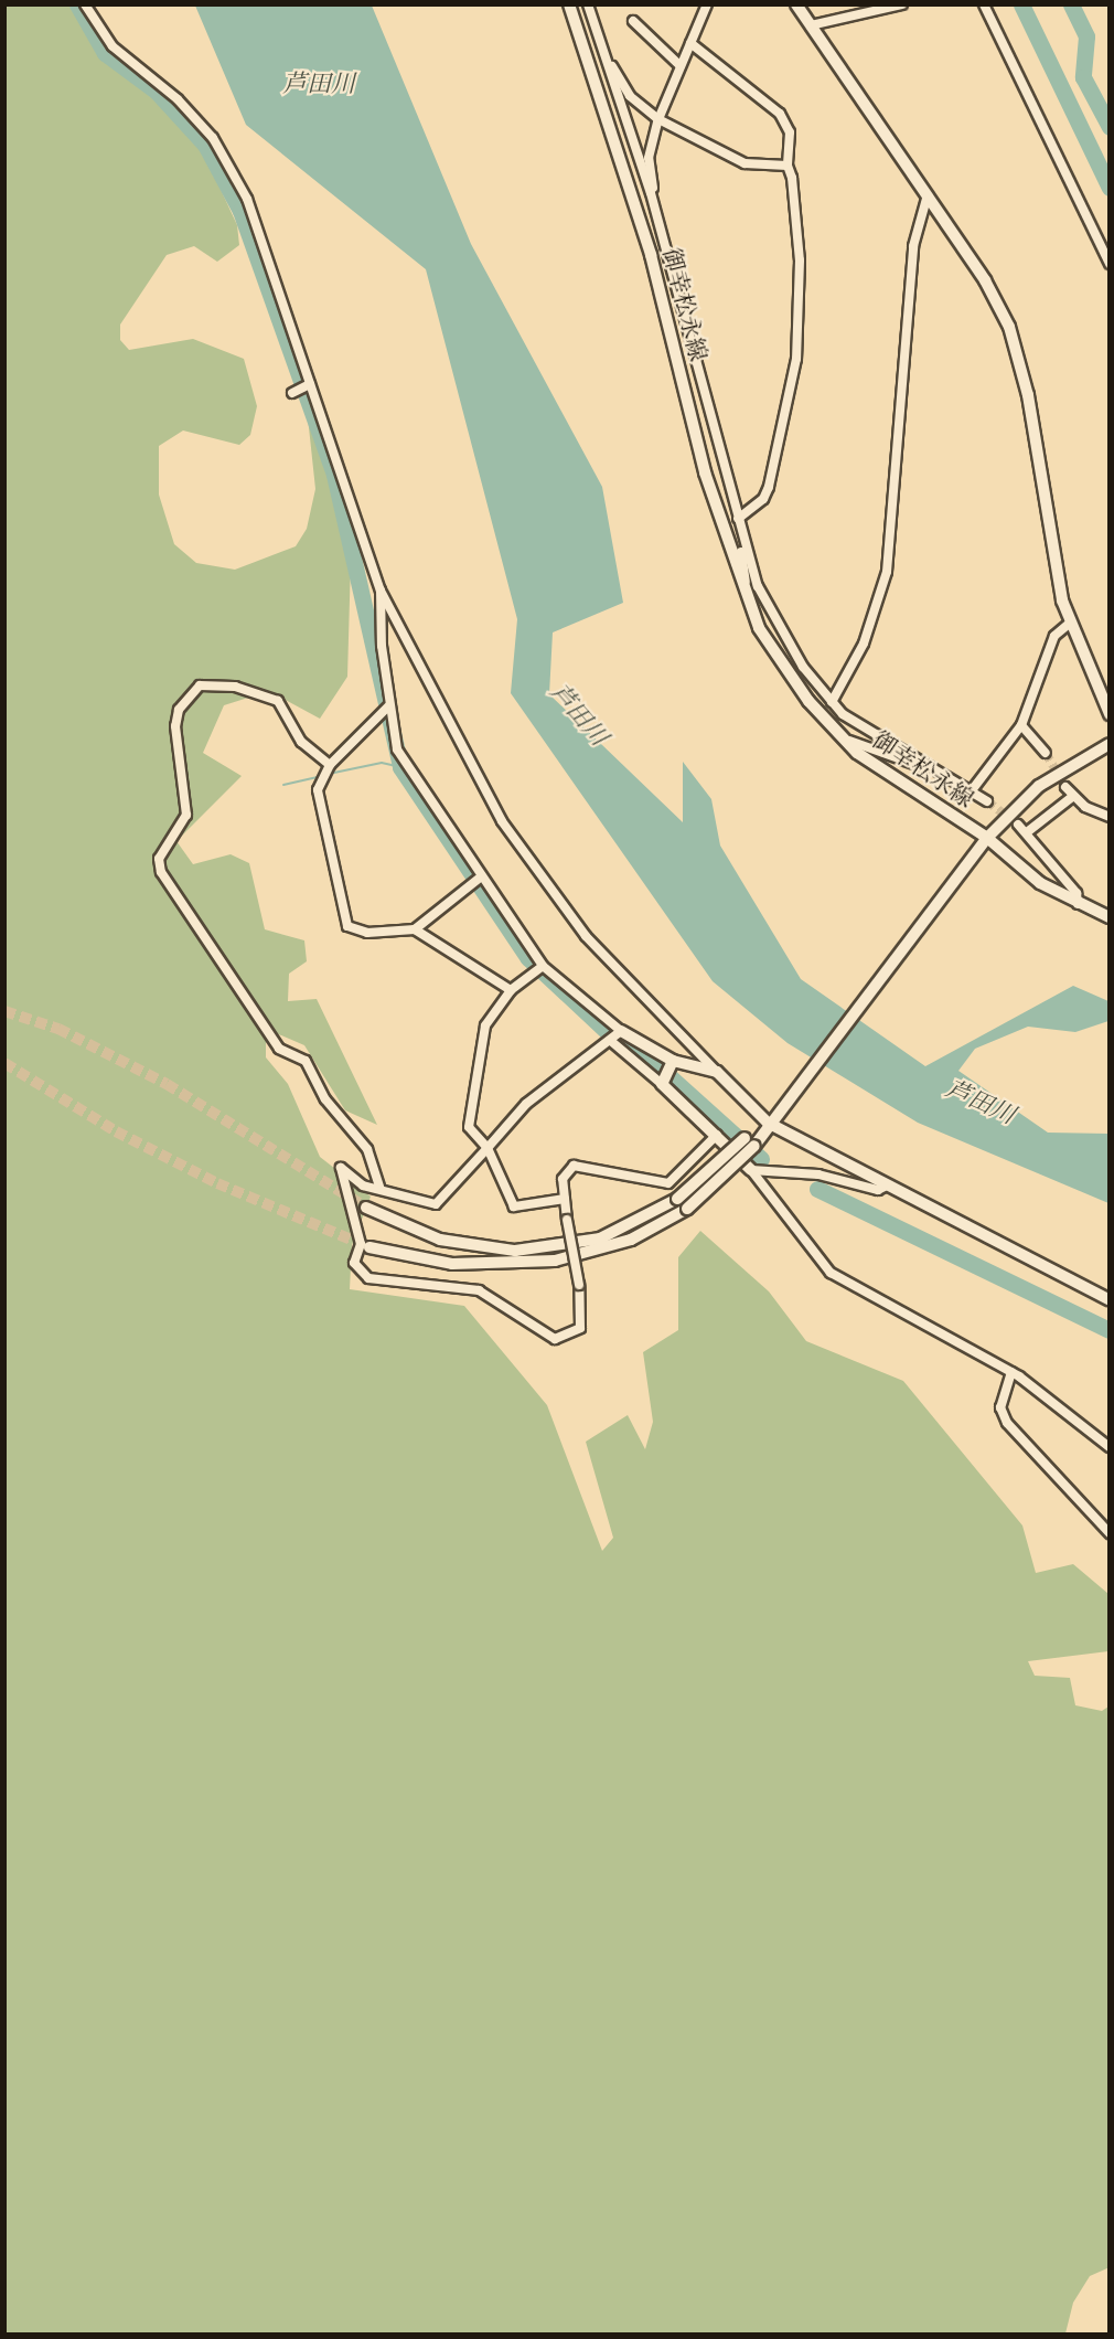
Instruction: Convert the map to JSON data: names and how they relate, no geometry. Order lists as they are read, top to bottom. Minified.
{"streets":{"main road":["御幸松永線"]},"water":["芦田川"]}
